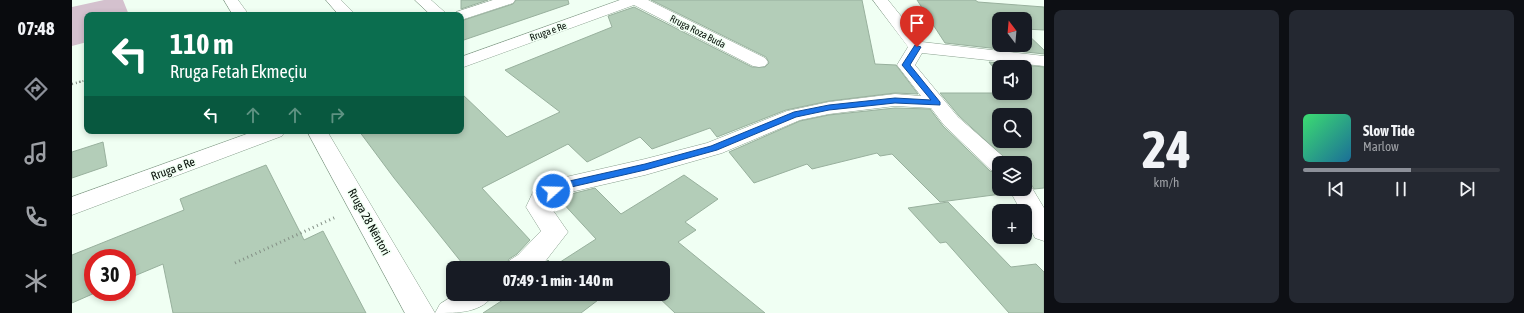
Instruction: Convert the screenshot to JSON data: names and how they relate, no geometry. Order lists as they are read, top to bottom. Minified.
{"streets":{"street":["Rruga e Re","Rruga Roza Buda","Rruga 28 Nëntori"]},"crossings":[["Rruga e Re","Rruga Roza Buda"]],"north":"top","page":{"tabs":"07:48","tile":["24","km/h"],"map_buttons":"+","turn":["110 m","Rruga Fetah Ekmeçiu"],"song":["Slow Tide","Marlow"],"limit":"30","trip":"07:49 · 1 min · 140 m"}}
